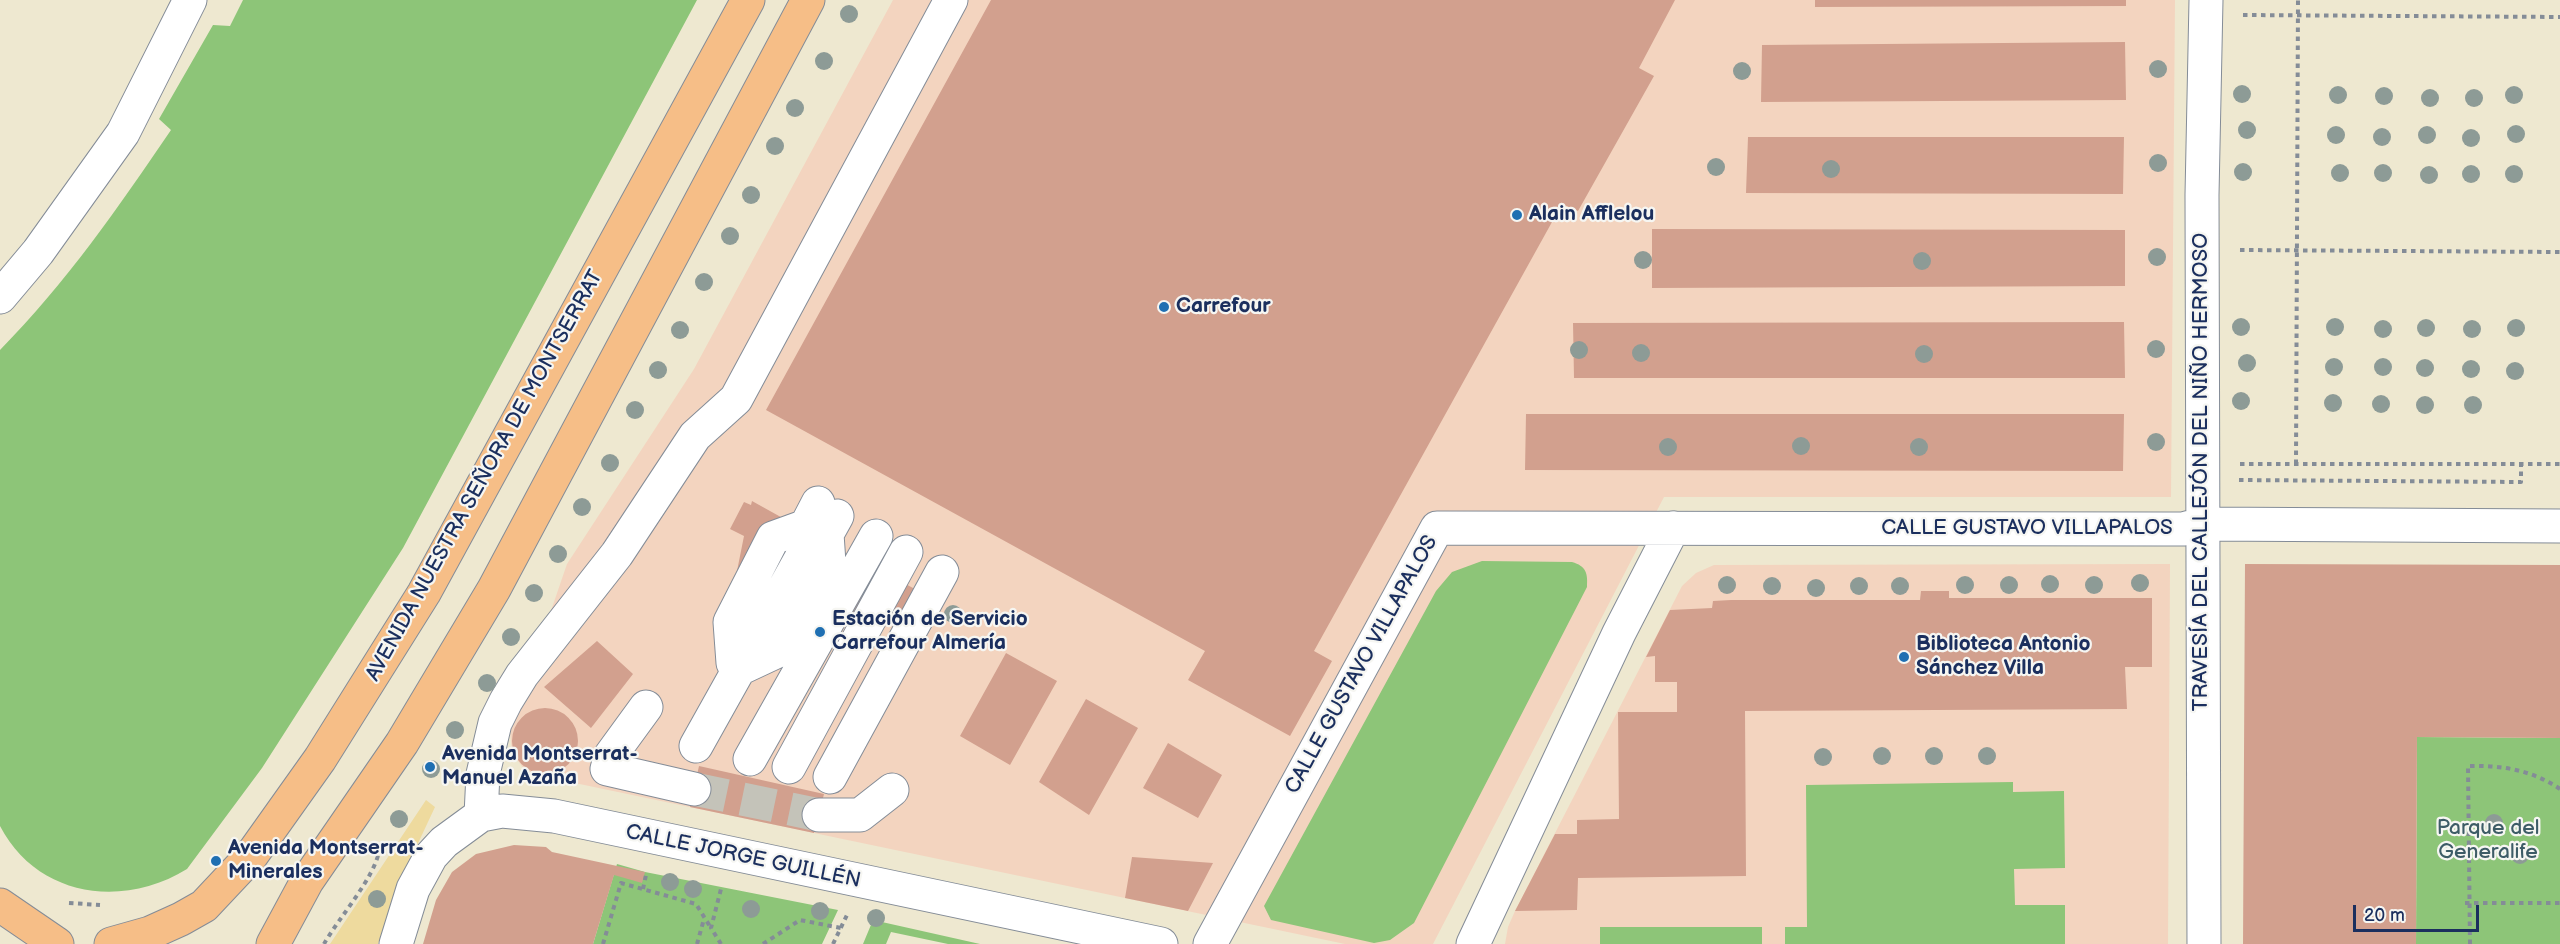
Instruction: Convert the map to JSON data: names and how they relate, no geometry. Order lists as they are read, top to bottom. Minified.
{"streets":{"main road":["AVENIDA NUESTRA SEÑORA DE MONTSERRAT"],"street":["TRAVESÍA DEL CALLEJÓN DEL NIÑO HERMOSO","CALLE GUSTAVO VILLAPALOS","CALLE JORGE GUILLÉN"]},"crossings":[["TRAVESÍA DEL CALLEJÓN DEL NIÑO HERMOSO","CALLE GUSTAVO VILLAPALOS"]],"parks":["Parque del Generalife"],"places":["Alain Afflelou","Carrefour","Estación de Servicio Carrefour Almería","Biblioteca Antonio Sánchez Villa","Avenida Montserrat- Manuel Azaña","Avenida Montserrat- Minerales"],"scale_bar":"20 m"}
